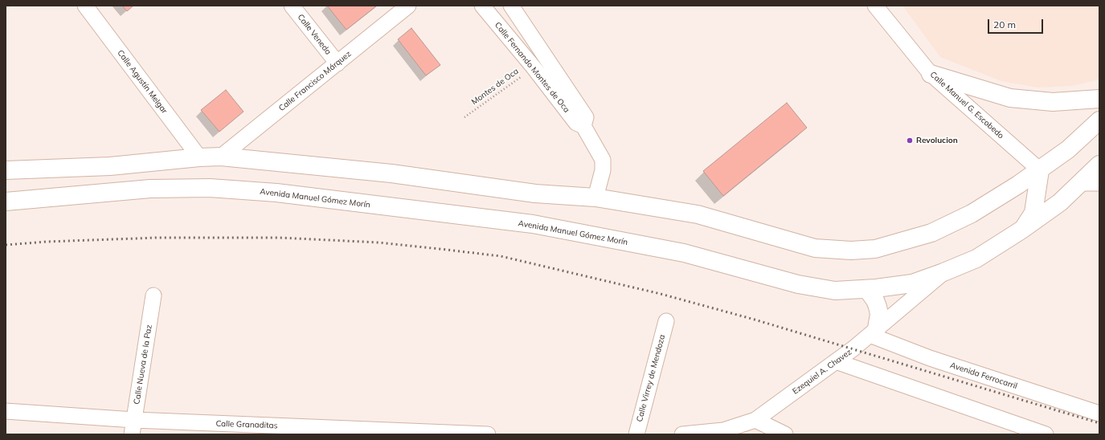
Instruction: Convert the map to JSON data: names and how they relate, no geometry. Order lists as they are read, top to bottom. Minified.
{"streets":{"main road":["Avenida Manuel Gómez Morín"],"street":["Calle Veneda","Calle Fernando Montes de Oca","Calle Francisco Márquez","Calle Agustín Melgar","Calle Manuel G. Escobedo","Calle Nueva de la Paz","Ezequiel A. Chavez","Avenida Ferrocarril","Calle Virrey de Mendoza","Calle Granaditas"],"path":["Montes de Oca"]},"crossings":[["Calle Veneda","Calle Francisco Márquez"],["Calle Fernando Montes de Oca","Montes de Oca"],["Avenida Manuel Gómez Morín","Ezequiel A. Chavez"],["Calle Nueva de la Paz","Calle Granaditas"],["Ezequiel A. Chavez","Avenida Ferrocarril"]],"places":["Revolucion"],"scale_bar":"20 m"}
